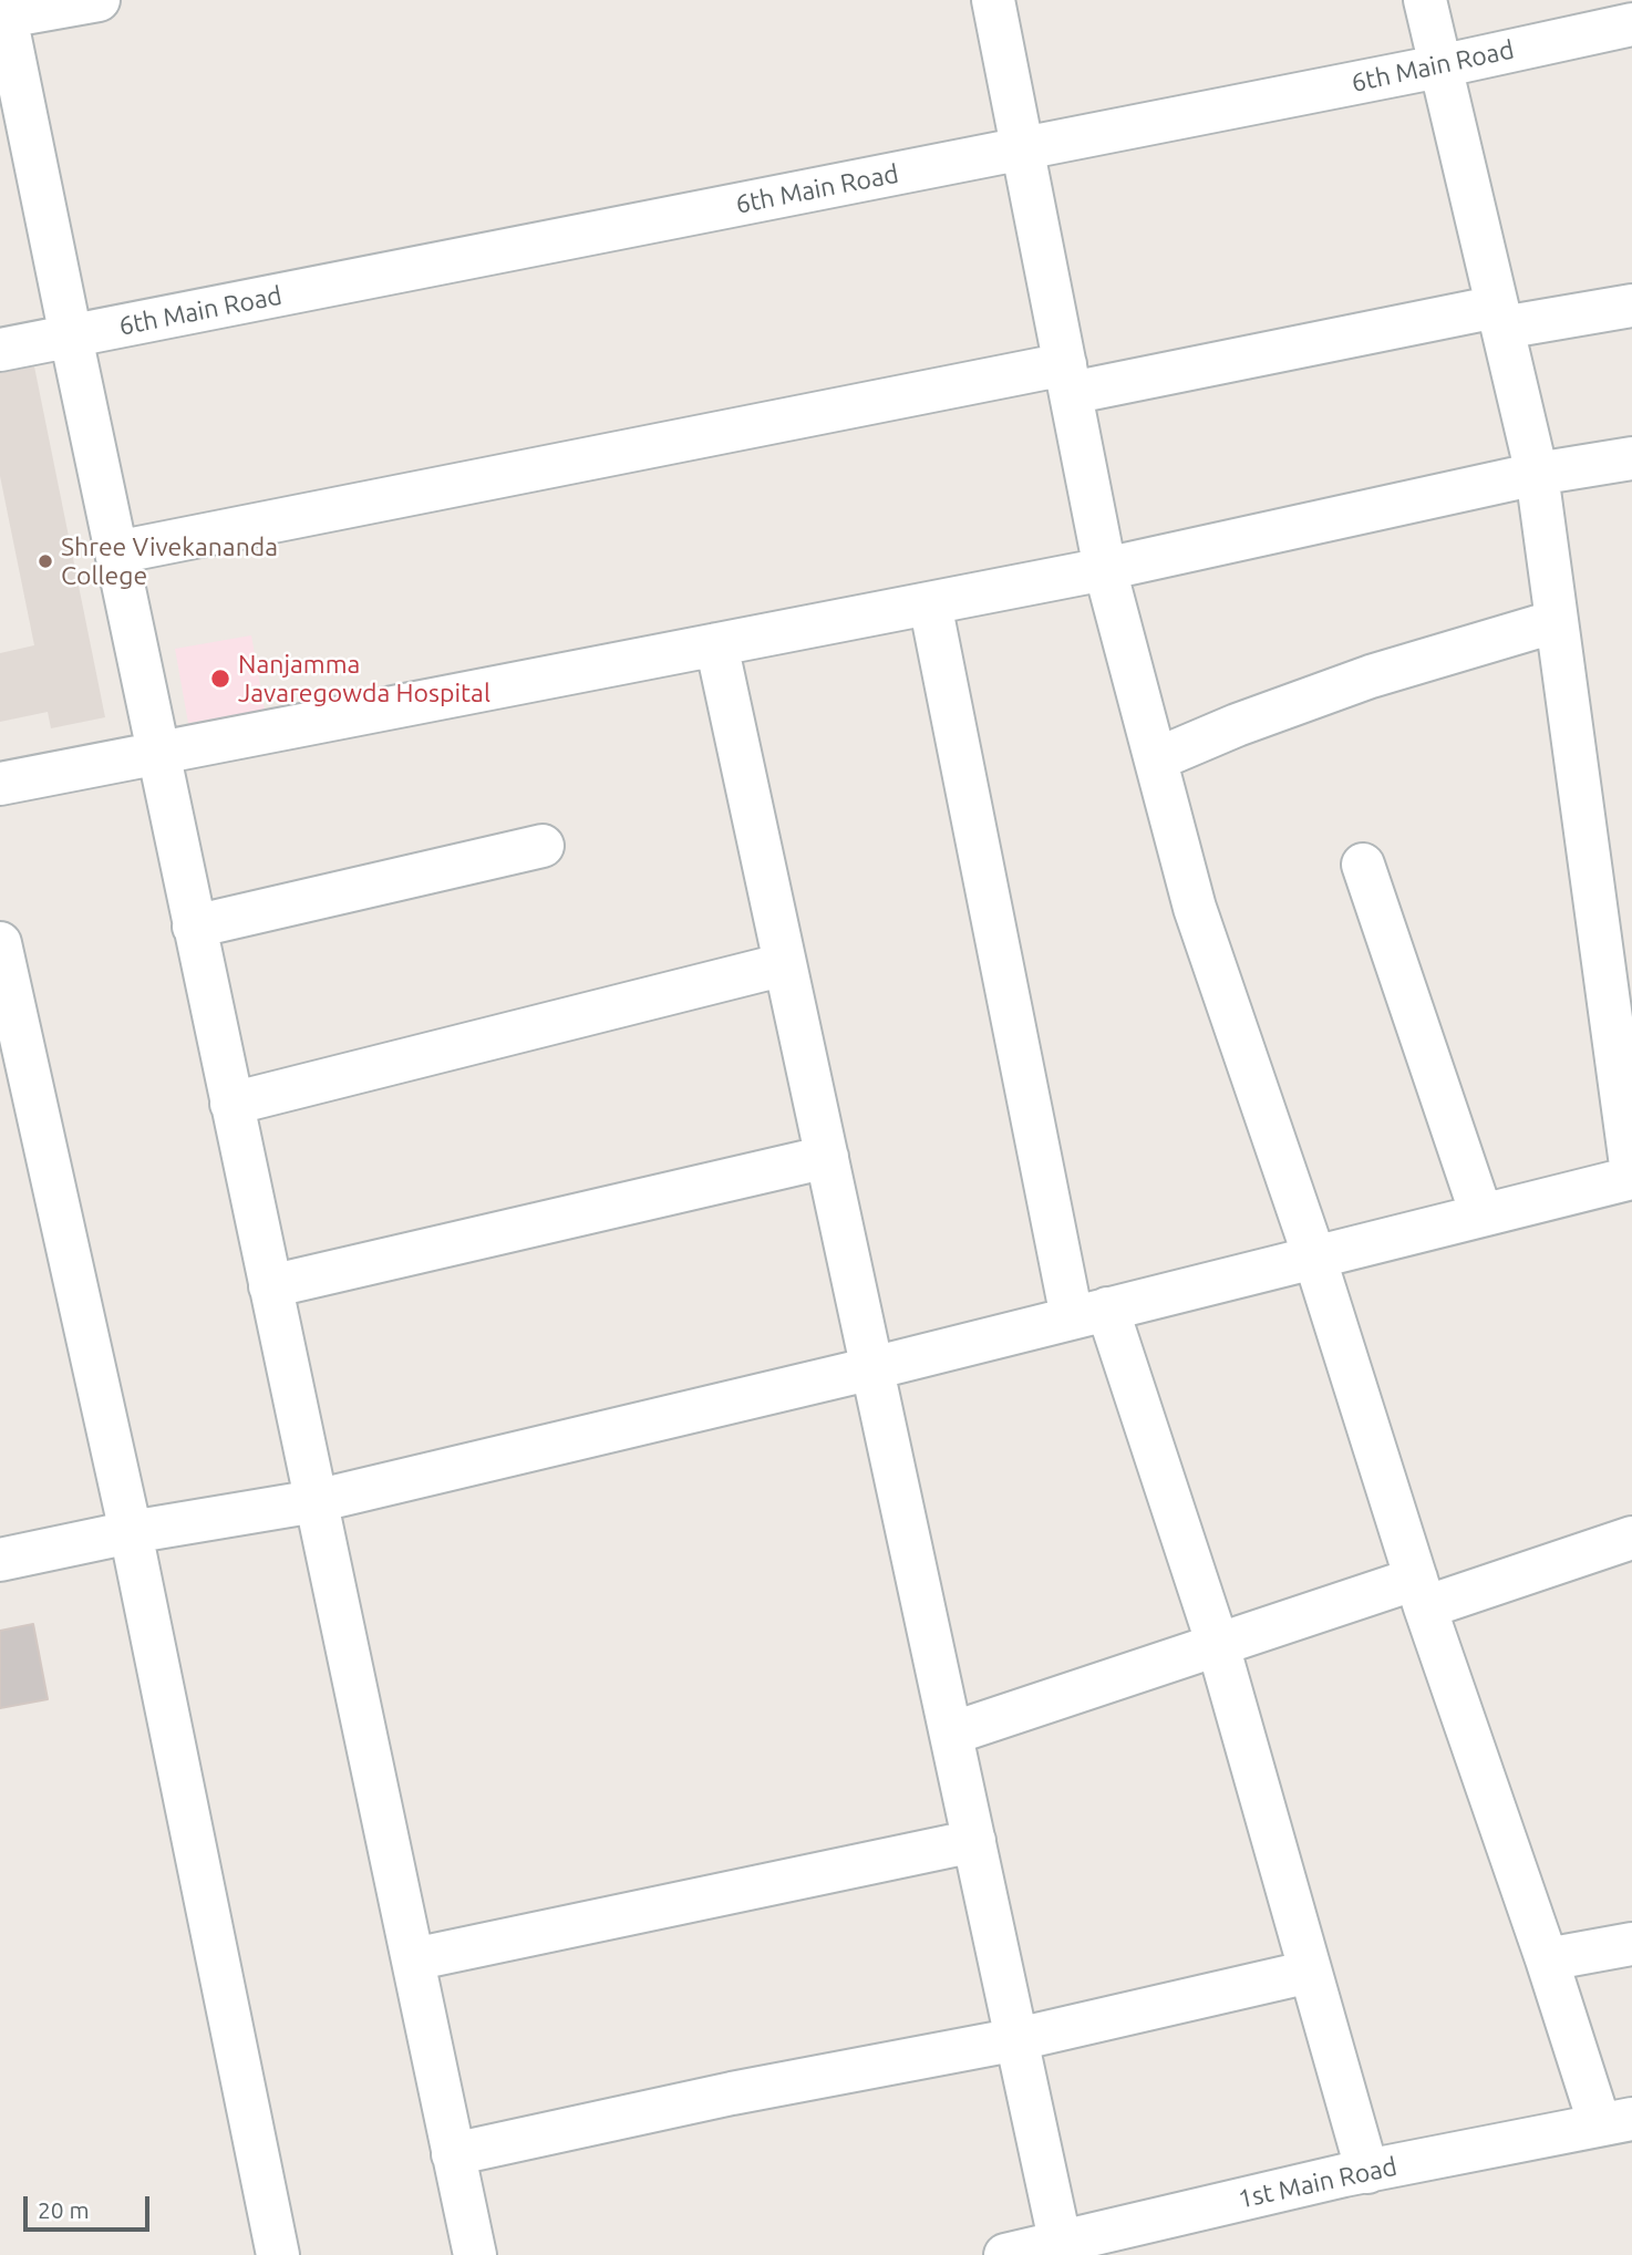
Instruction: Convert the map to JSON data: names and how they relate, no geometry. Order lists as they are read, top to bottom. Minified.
{"streets":{"street":["6th Main Road","1st Main Road"]},"places":["Shree Vivekananda College","Nanjamma Javaregowda Hospital"],"scale_bar":"20 m"}
